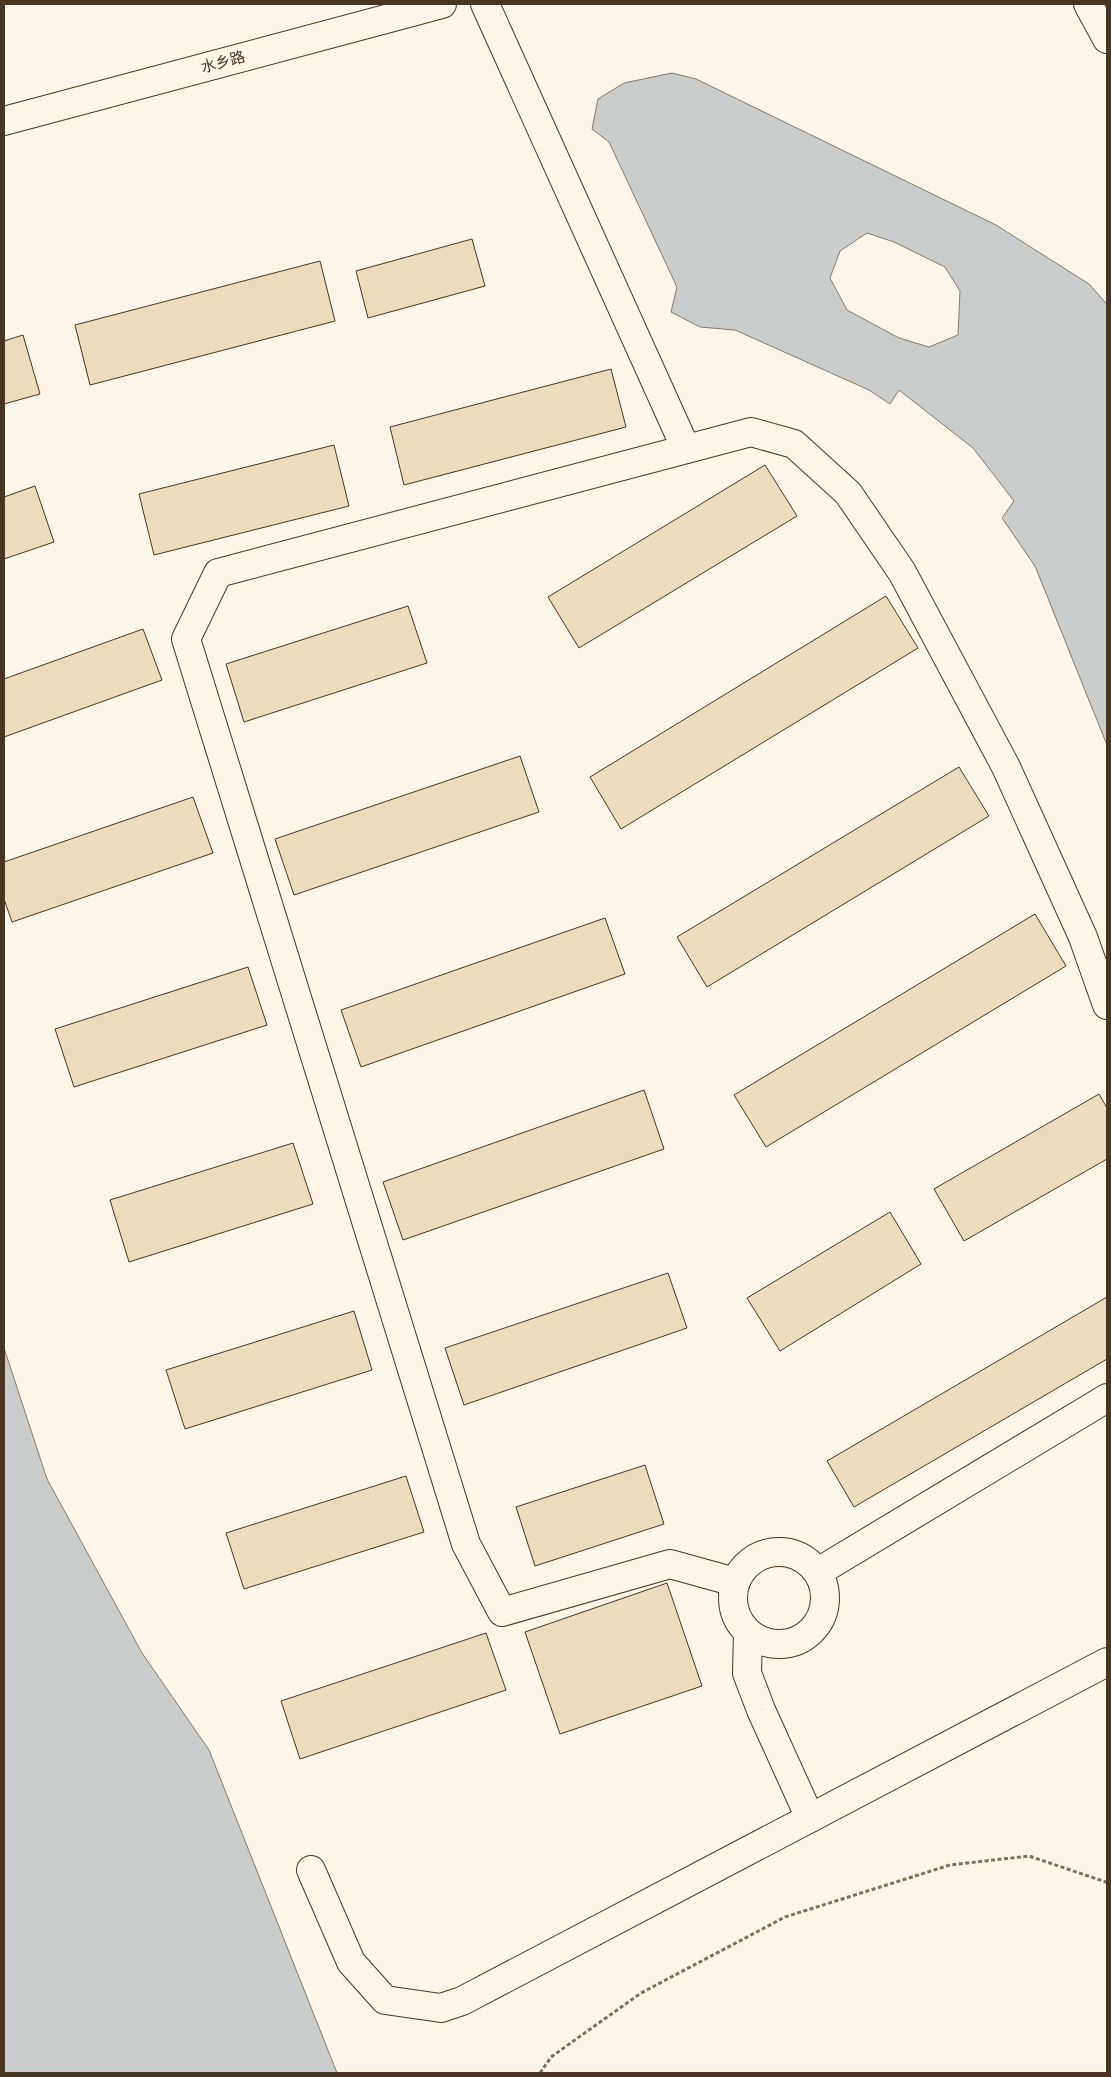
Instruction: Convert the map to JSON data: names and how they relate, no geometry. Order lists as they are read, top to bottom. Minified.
{"streets":{"street":["水乡路"]}}
